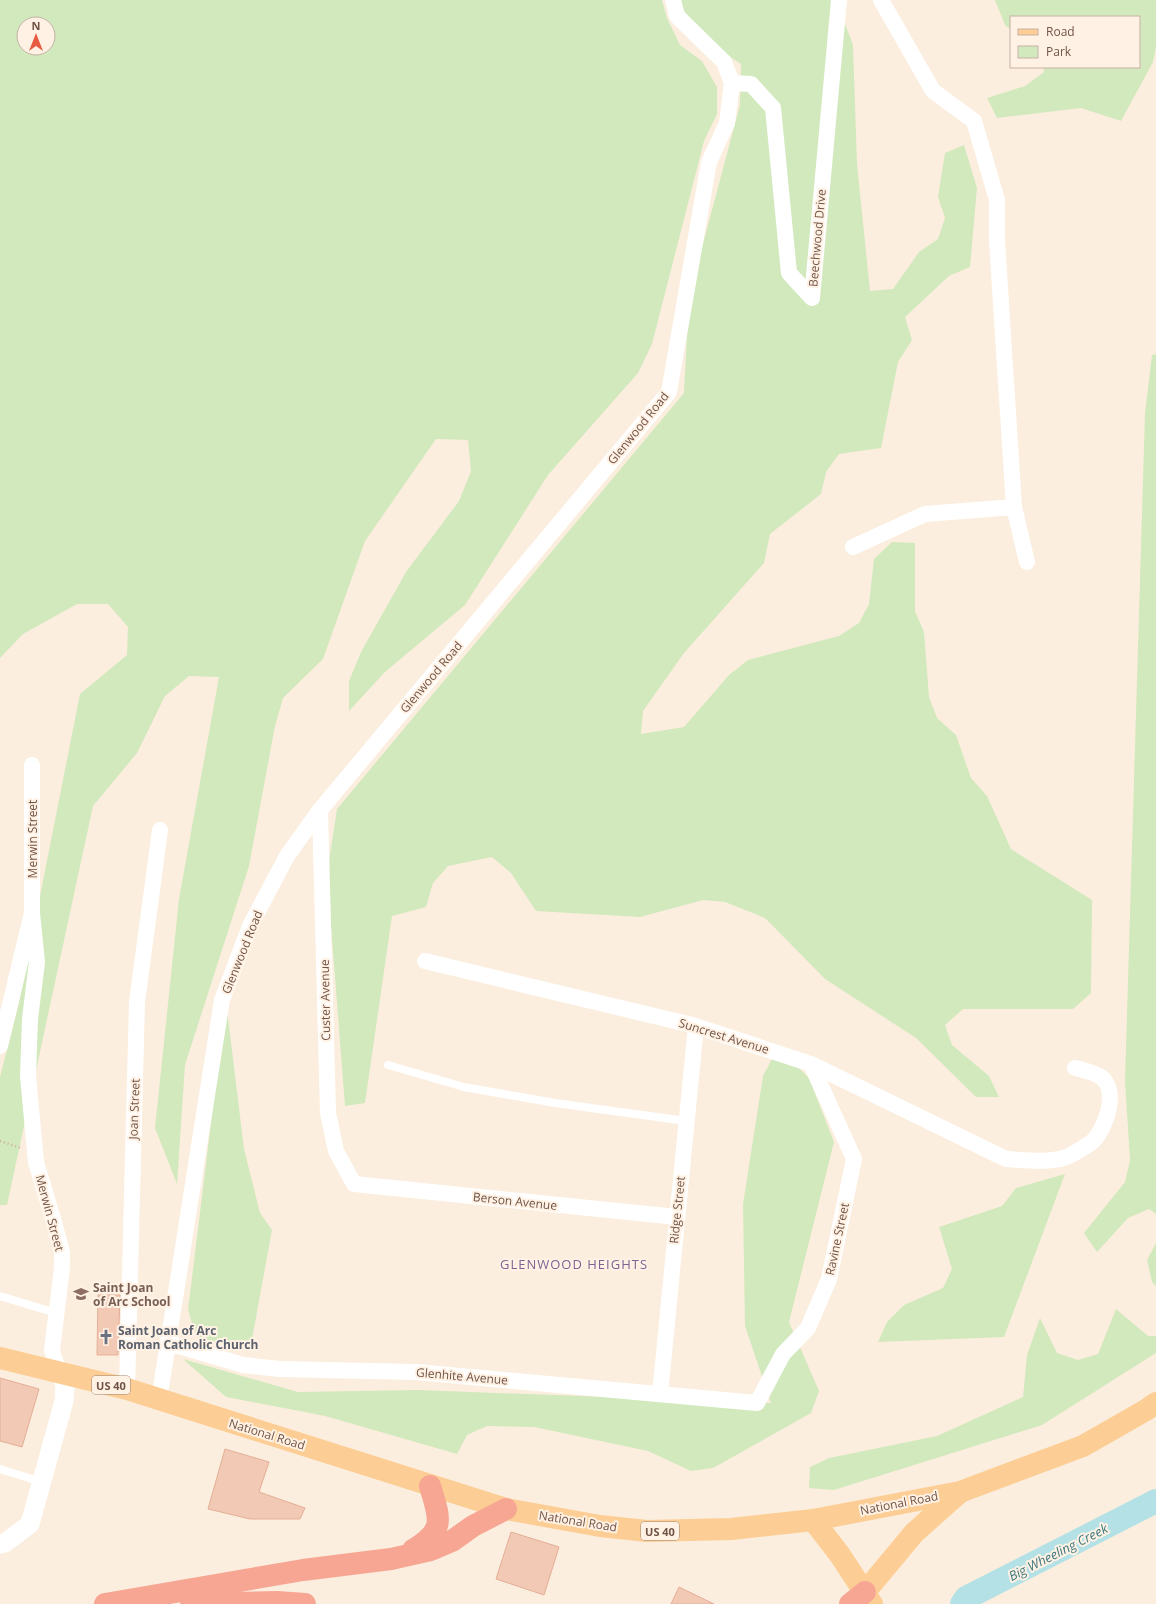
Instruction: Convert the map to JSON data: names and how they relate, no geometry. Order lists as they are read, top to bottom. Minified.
{"streets":{"main road":["US 40","National Road"],"street":["Beechwood Drive","Glenwood Road","Merwin Street","Custer Avenue","Suncrest Avenue","Joan Street","Berson Avenue","Ridge Street","Ravine Street","Glenhite Avenue"]},"crossings":[["Beechwood Drive","Glenwood Road"],["Glenwood Road","Custer Avenue"],["Glenwood Road","Glenhite Avenue"],["Glenwood Road","National Road"],["Merwin Street","National Road"],["Custer Avenue","Berson Avenue"],["Suncrest Avenue","Ridge Street"],["Suncrest Avenue","Ravine Street"],["Joan Street","National Road"],["Berson Avenue","Ridge Street"],["Ridge Street","Glenhite Avenue"],["Ravine Street","Glenhite Avenue"]],"districts":["GLENWOOD HEIGHTS"],"water":["Big Wheeling Creek"],"places":{"school or university":["Saint Joan of Arc School"],"church":["Saint Joan of Arc Roman Catholic Church"]},"legend":["Road","Park"],"north":"top"}
